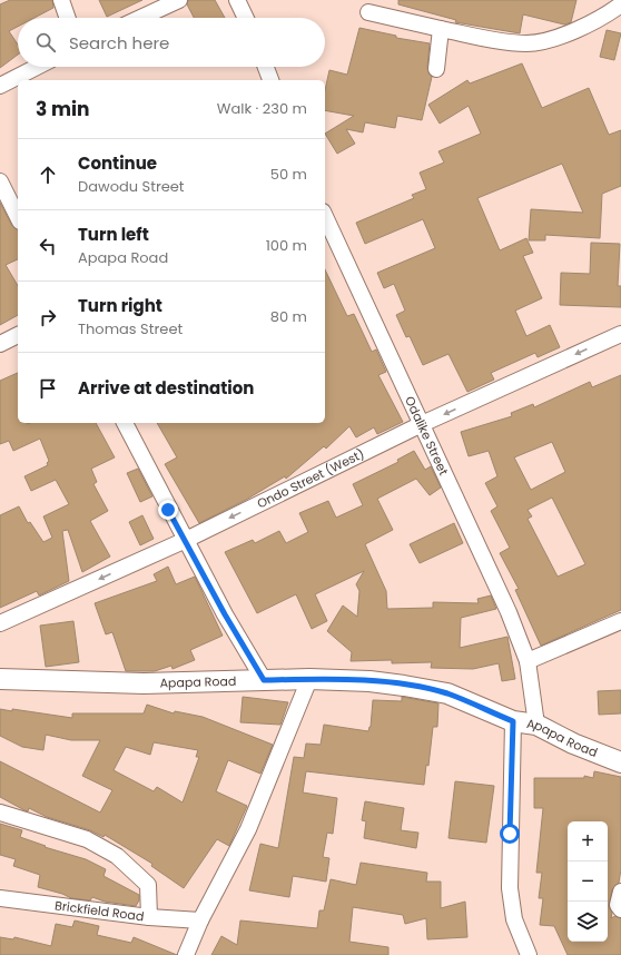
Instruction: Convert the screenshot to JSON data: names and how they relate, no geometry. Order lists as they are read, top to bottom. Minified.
{"streets":{"street":["Odalike Street","Ondo Street (West)","Apapa Road","Brickfield Road"]},"crossings":[["Odalike Street","Ondo Street (West)"],["Odalike Street","Apapa Road"]],"one_way":["Ondo Street (West)"],"page":{"search":"Search here","heading":["3 min","Walk · 230 m"],"list":[["Continue","Dawodu Street","50 m"],["Turn left","Apapa Road","100 m"],["Turn right","Thomas Street","80 m"],"Arrive at destination"],"map_buttons":["+","−"]}}
